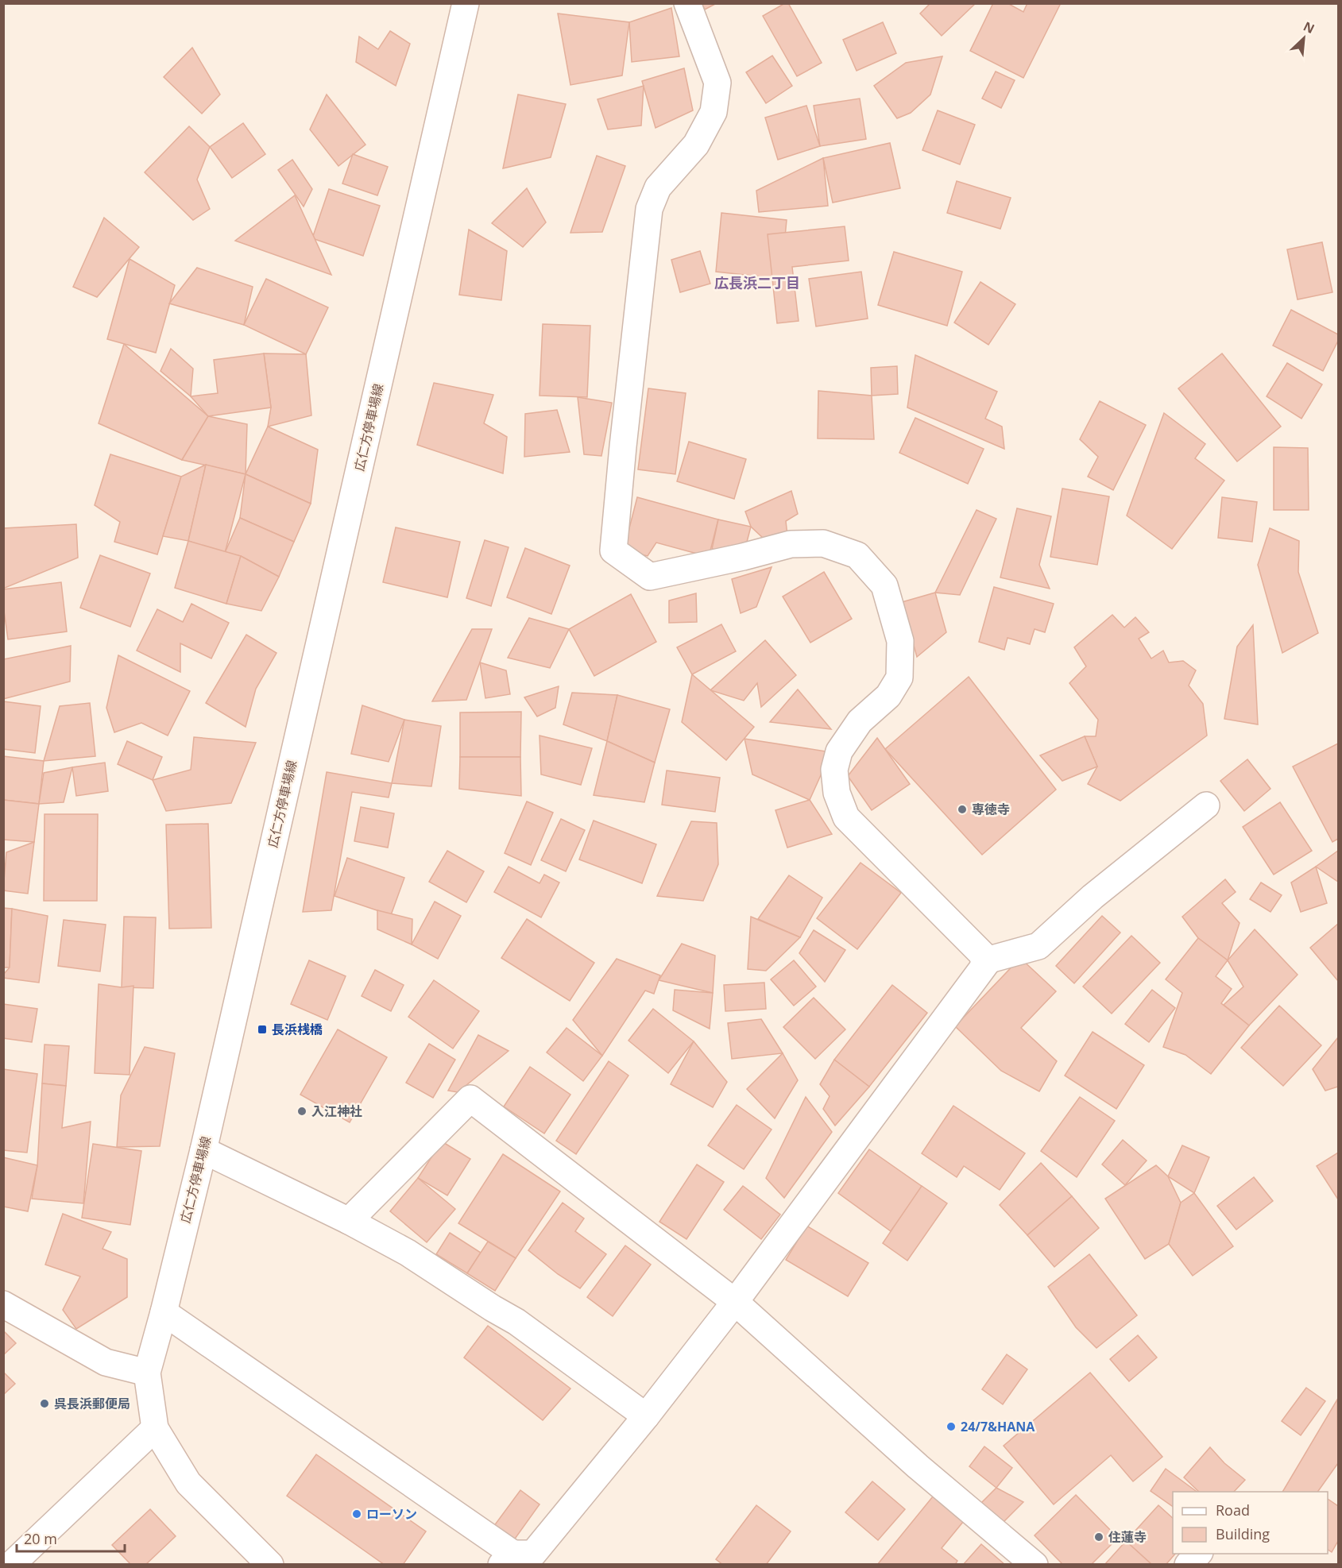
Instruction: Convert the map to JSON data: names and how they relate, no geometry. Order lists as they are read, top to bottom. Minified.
{"streets":{"street":["広仁方停車場線"]},"districts":["広長浜二丁目"],"places":{"other":["専徳寺","入江神社","呉長浜郵便局","24/7&HANA","ローソン","住蓮寺"],"transit":["長浜桟橋"]},"legend":["Road","Building"],"scale_bar":"20 m","north":"top right"}
